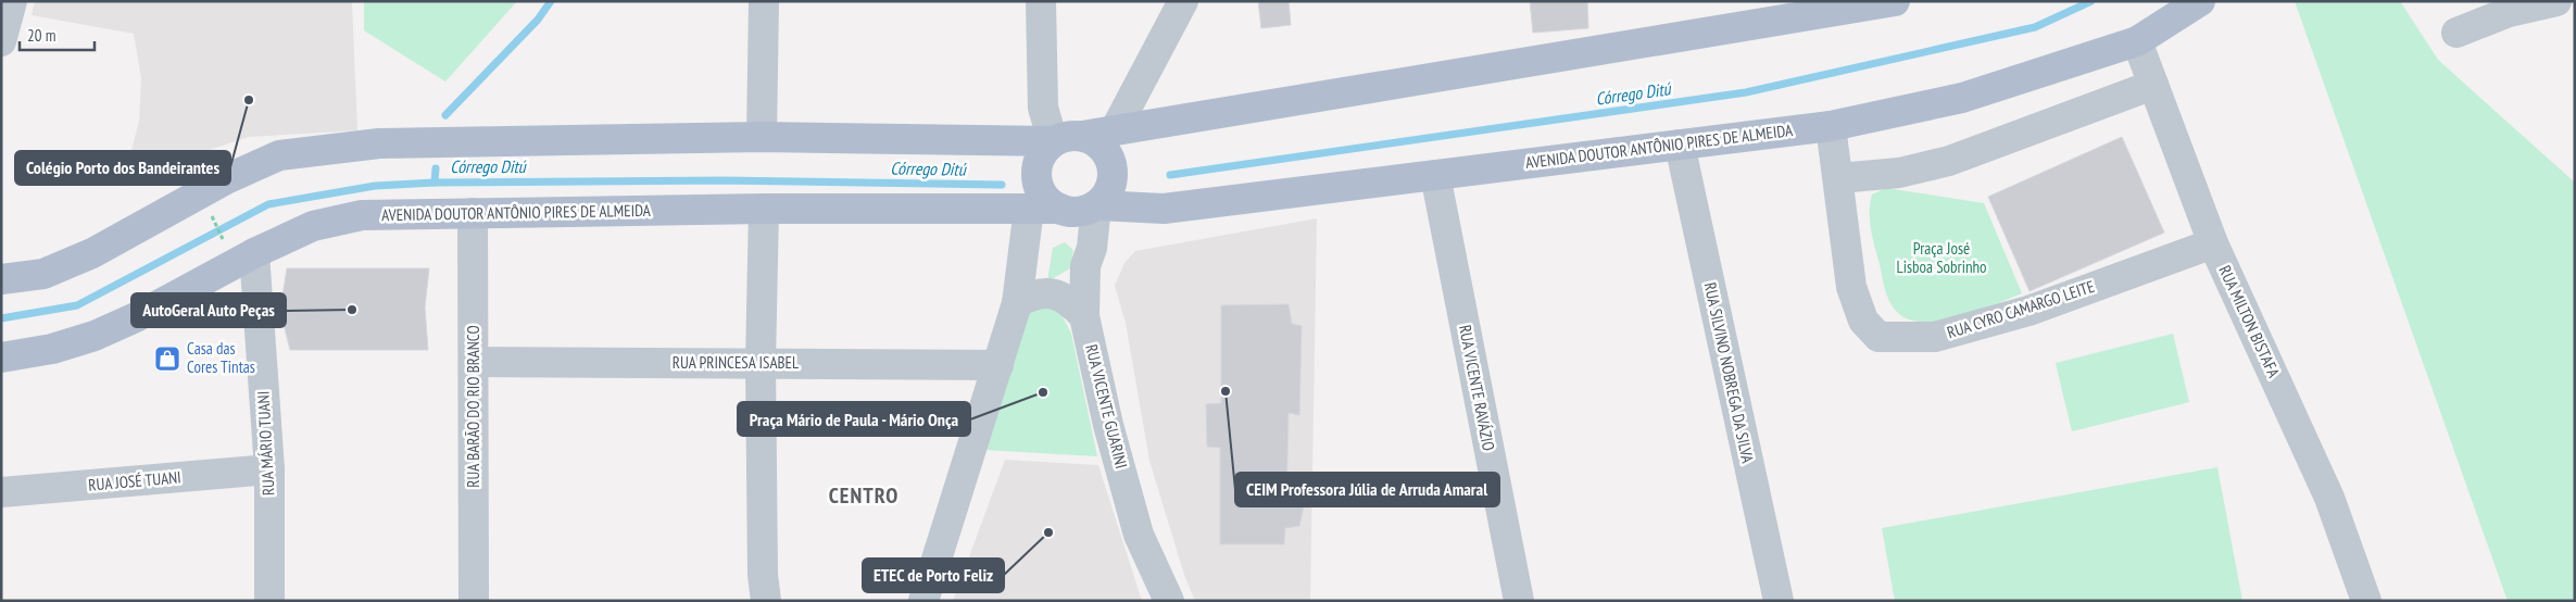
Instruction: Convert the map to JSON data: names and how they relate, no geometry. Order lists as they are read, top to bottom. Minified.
{"streets":{"main road":["AVENIDA DOUTOR ANTÔNIO PIRES DE ALMEIDA"],"street":["RUA CYRO CAMARGO LEITE","RUA MILTON BISTAFA","RUA PRINCESA ISABEL","RUA SILVINO NOBREGA DA SILVA","RUA VICENTE RAVÁZIO","RUA BARÃO DO RIO BRANCO","RUA VICENTE GUARINI","RUA MÁRIO TUANI","RUA JOSÉ TUANI"]},"crossings":[["AVENIDA DOUTOR ANTÔNIO PIRES DE ALMEIDA","RUA CYRO CAMARGO LEITE"],["AVENIDA DOUTOR ANTÔNIO PIRES DE ALMEIDA","RUA MILTON BISTAFA"],["AVENIDA DOUTOR ANTÔNIO PIRES DE ALMEIDA","RUA SILVINO NOBREGA DA SILVA"],["AVENIDA DOUTOR ANTÔNIO PIRES DE ALMEIDA","RUA VICENTE RAVÁZIO"],["AVENIDA DOUTOR ANTÔNIO PIRES DE ALMEIDA","RUA BARÃO DO RIO BRANCO"],["AVENIDA DOUTOR ANTÔNIO PIRES DE ALMEIDA","RUA VICENTE GUARINI"],["AVENIDA DOUTOR ANTÔNIO PIRES DE ALMEIDA","RUA MÁRIO TUANI"],["RUA CYRO CAMARGO LEITE","RUA MILTON BISTAFA"],["RUA PRINCESA ISABEL","RUA BARÃO DO RIO BRANCO"],["RUA MÁRIO TUANI","RUA JOSÉ TUANI"]],"districts":["CENTRO"],"water":["Córrego Ditú"],"parks":["Praça José Lisboa Sobrinho"],"places":{"other":["Colégio Porto dos Bandeirantes","AutoGeral Auto Peças","CEIM Professora Júlia de Arruda Amaral","Praça Mário de Paula - Mário Onça","ETEC de Porto Feliz"],"shop":["Casa das Cores Tintas"]},"scale_bar":"20 m"}
